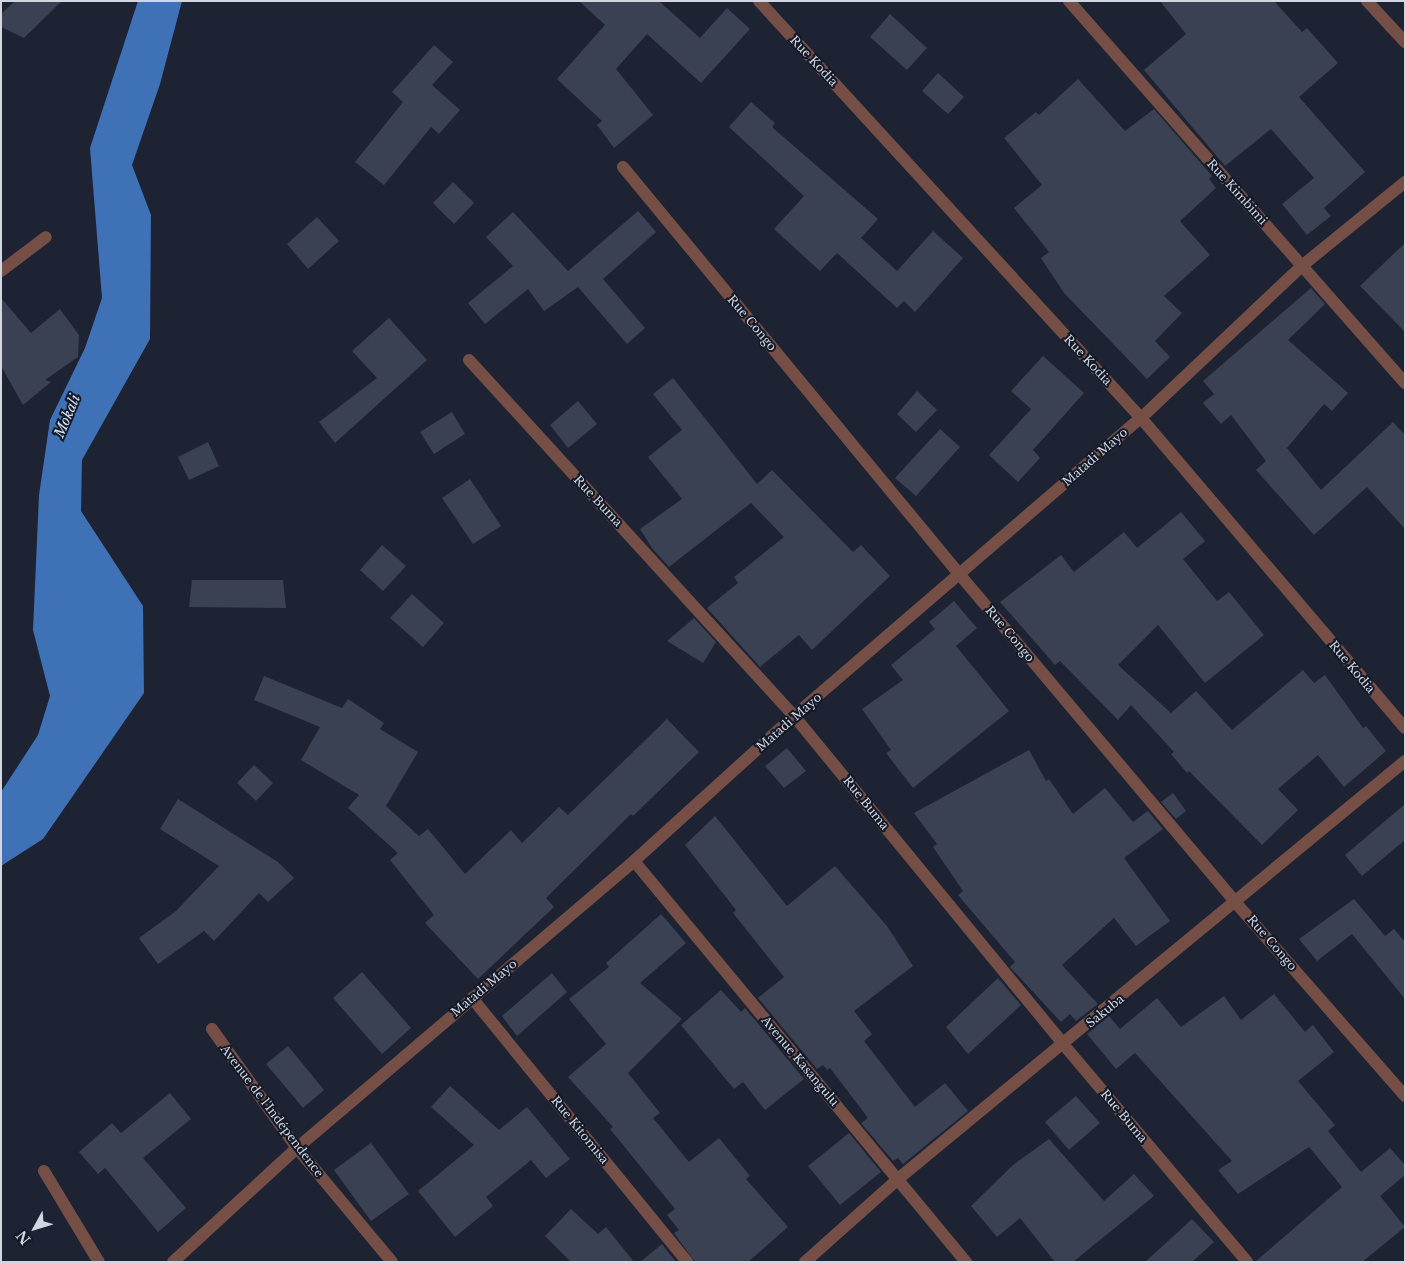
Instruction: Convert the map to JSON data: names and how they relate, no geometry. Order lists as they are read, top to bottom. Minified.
{"streets":{"street":["Rue Kodia","Rue Kimbimi","Rue Congo","Matadi Mayo","Rue Buma","Sakuba","Avenue Kasangulu","Avenue de l'Indépendence","Rue Kitomisa"]},"crossings":[["Rue Kodia","Matadi Mayo"],["Rue Kimbimi","Matadi Mayo"],["Rue Congo","Matadi Mayo"],["Rue Congo","Sakuba"],["Matadi Mayo","Rue Buma"],["Matadi Mayo","Avenue Kasangulu"],["Matadi Mayo","Avenue de l'Indépendence"],["Matadi Mayo","Rue Kitomisa"],["Rue Buma","Sakuba"],["Sakuba","Avenue Kasangulu"]],"water":["Mokali"],"north":"bottom left"}
